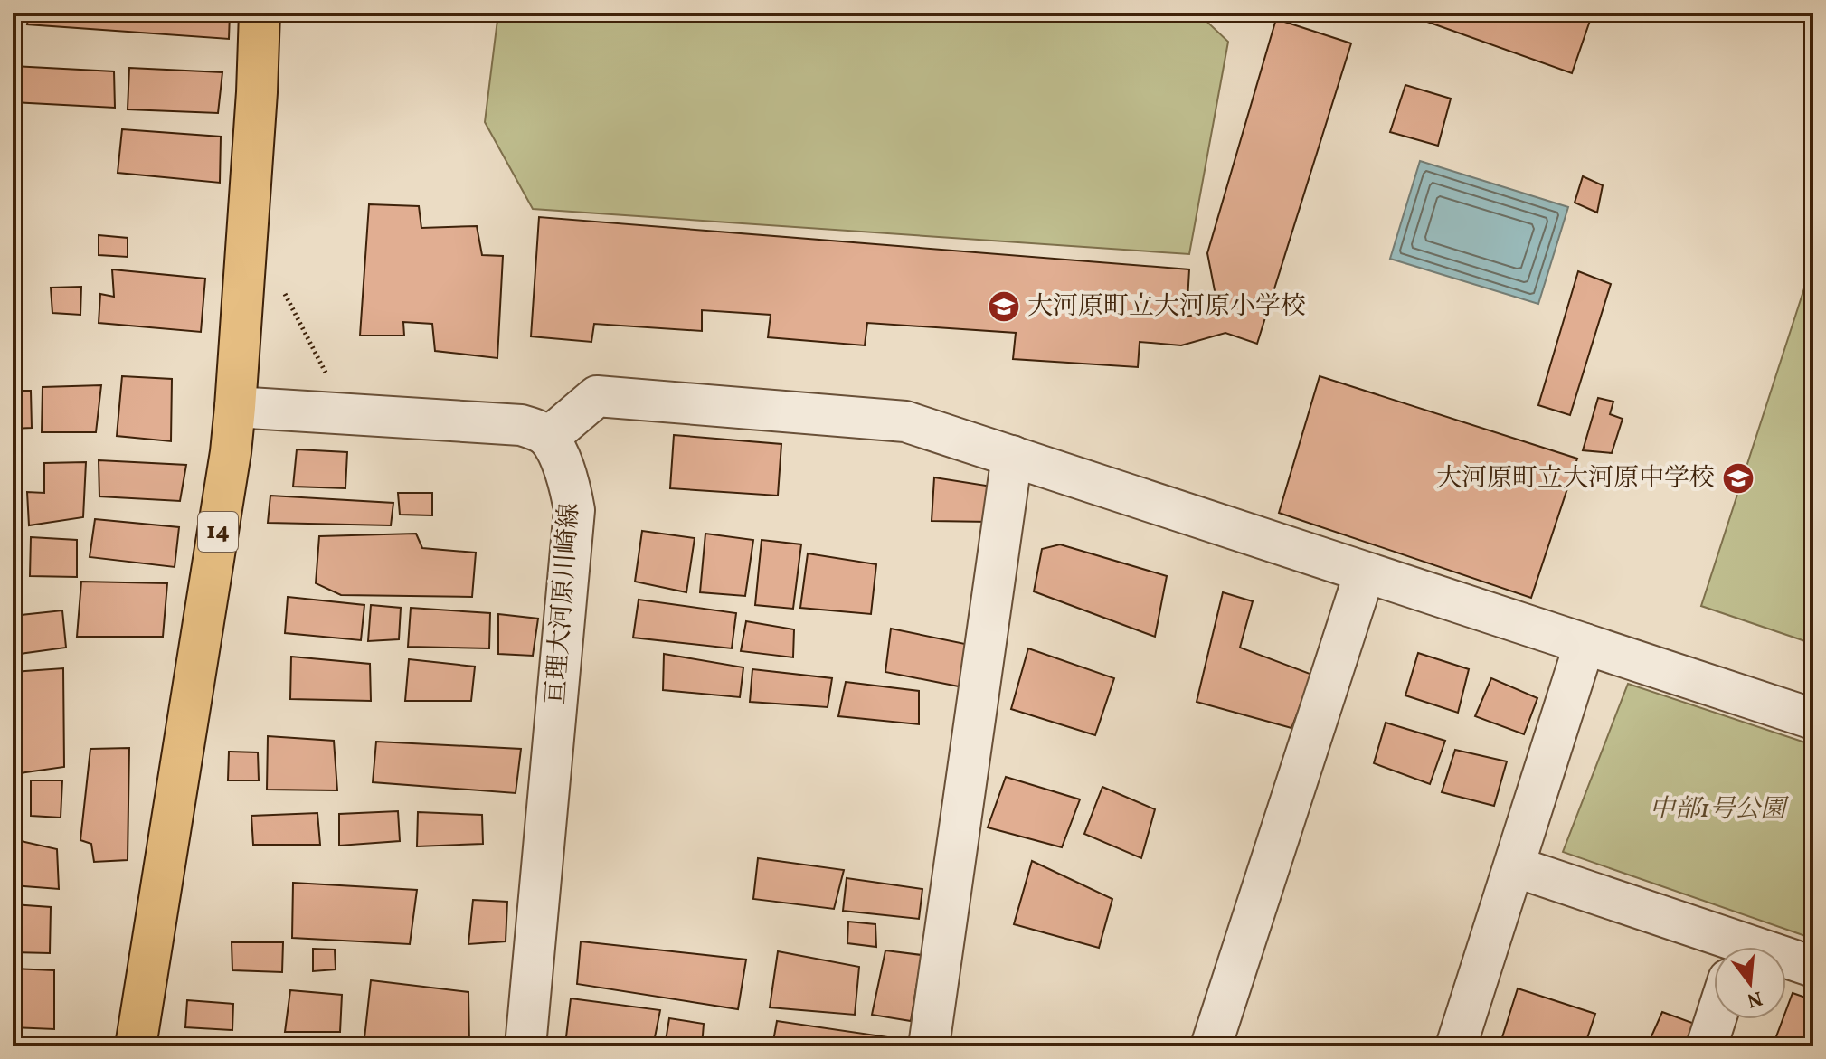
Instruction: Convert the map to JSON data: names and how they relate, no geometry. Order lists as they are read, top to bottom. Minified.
{"streets":{"main road":["14"],"street":["亘理大河原川崎線"]},"parks":["中部1号公園"],"places":{"school or university":["大河原町立大河原小学校","大河原町立大河原中学校"]},"north":"bottom"}
